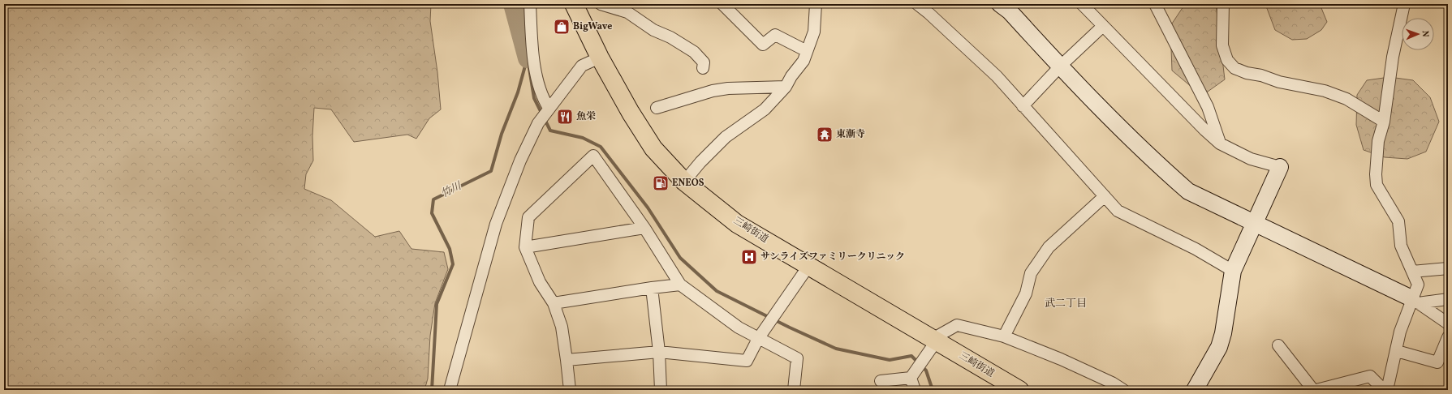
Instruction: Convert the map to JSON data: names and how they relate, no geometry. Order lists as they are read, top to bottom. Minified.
{"streets":{"main road":["三崎街道"]},"districts":["武二丁目"],"water":["竹川"],"places":{"shop":["BigWave"],"restaurant":["魚栄"],"temple":["東漸寺"],"fuel station":["ENEOS"],"hospital":["サンライズファミリークリニック"]},"north":"right"}
